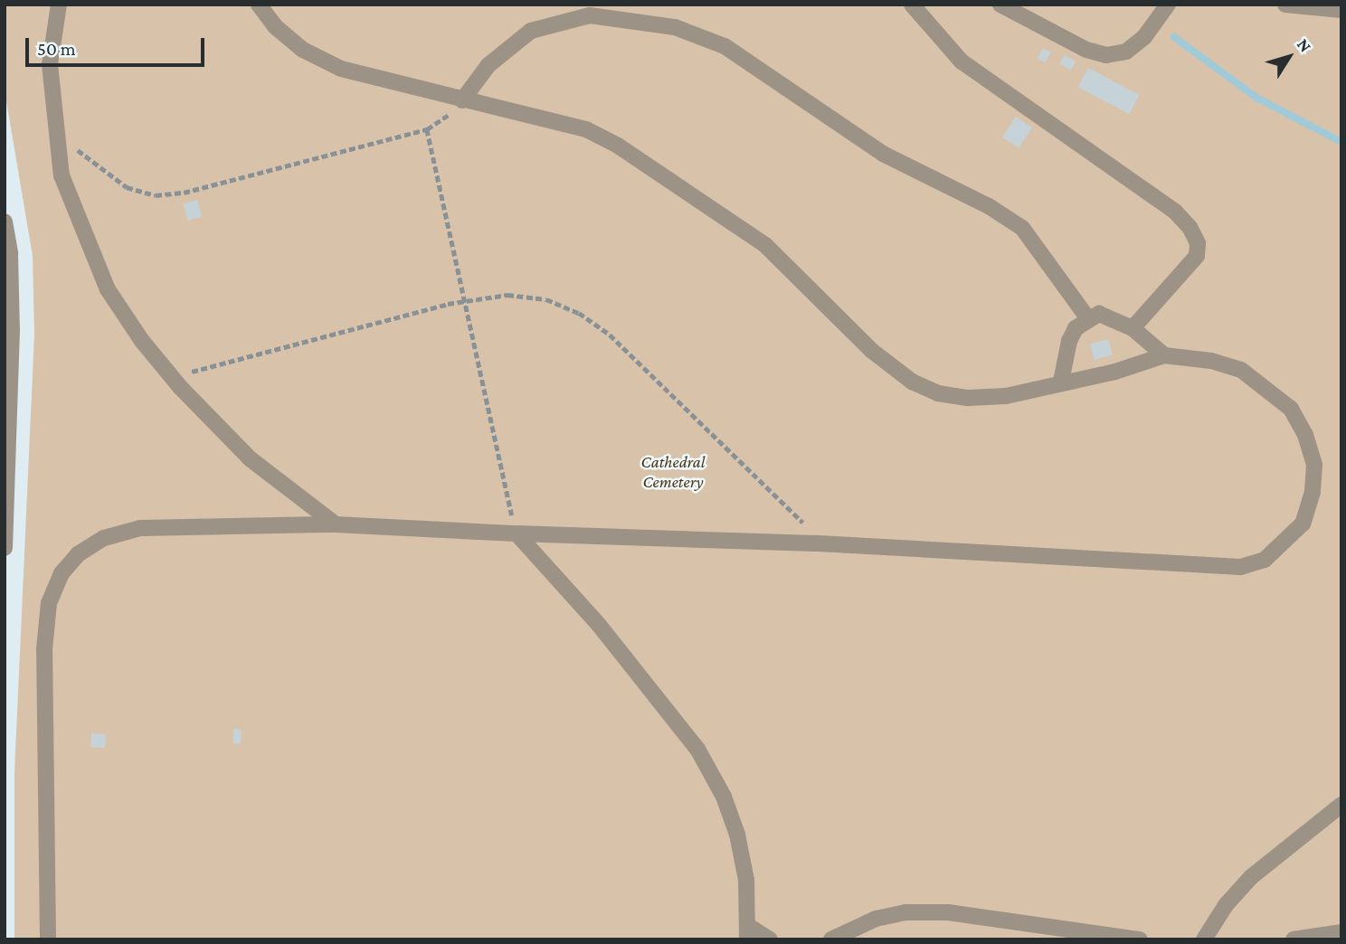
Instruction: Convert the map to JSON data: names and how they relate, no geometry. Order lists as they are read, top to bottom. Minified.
{"parks":["Cathedral Cemetery"],"scale_bar":"50 m","north":"top right"}
